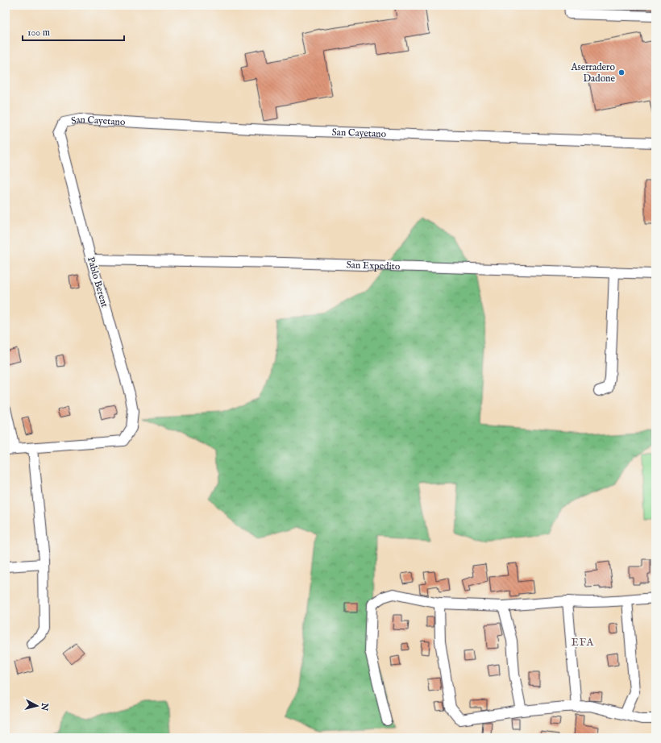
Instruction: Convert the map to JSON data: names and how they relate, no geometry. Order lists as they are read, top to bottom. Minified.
{"streets":{"street":["San Cayetano","San Expedito","Pablo Berent"]},"crossings":[["San Cayetano","Pablo Berent"],["San Expedito","Pablo Berent"]],"districts":["EFA"],"places":["Aserradero Dadone"],"scale_bar":"100 m","north":"right"}
